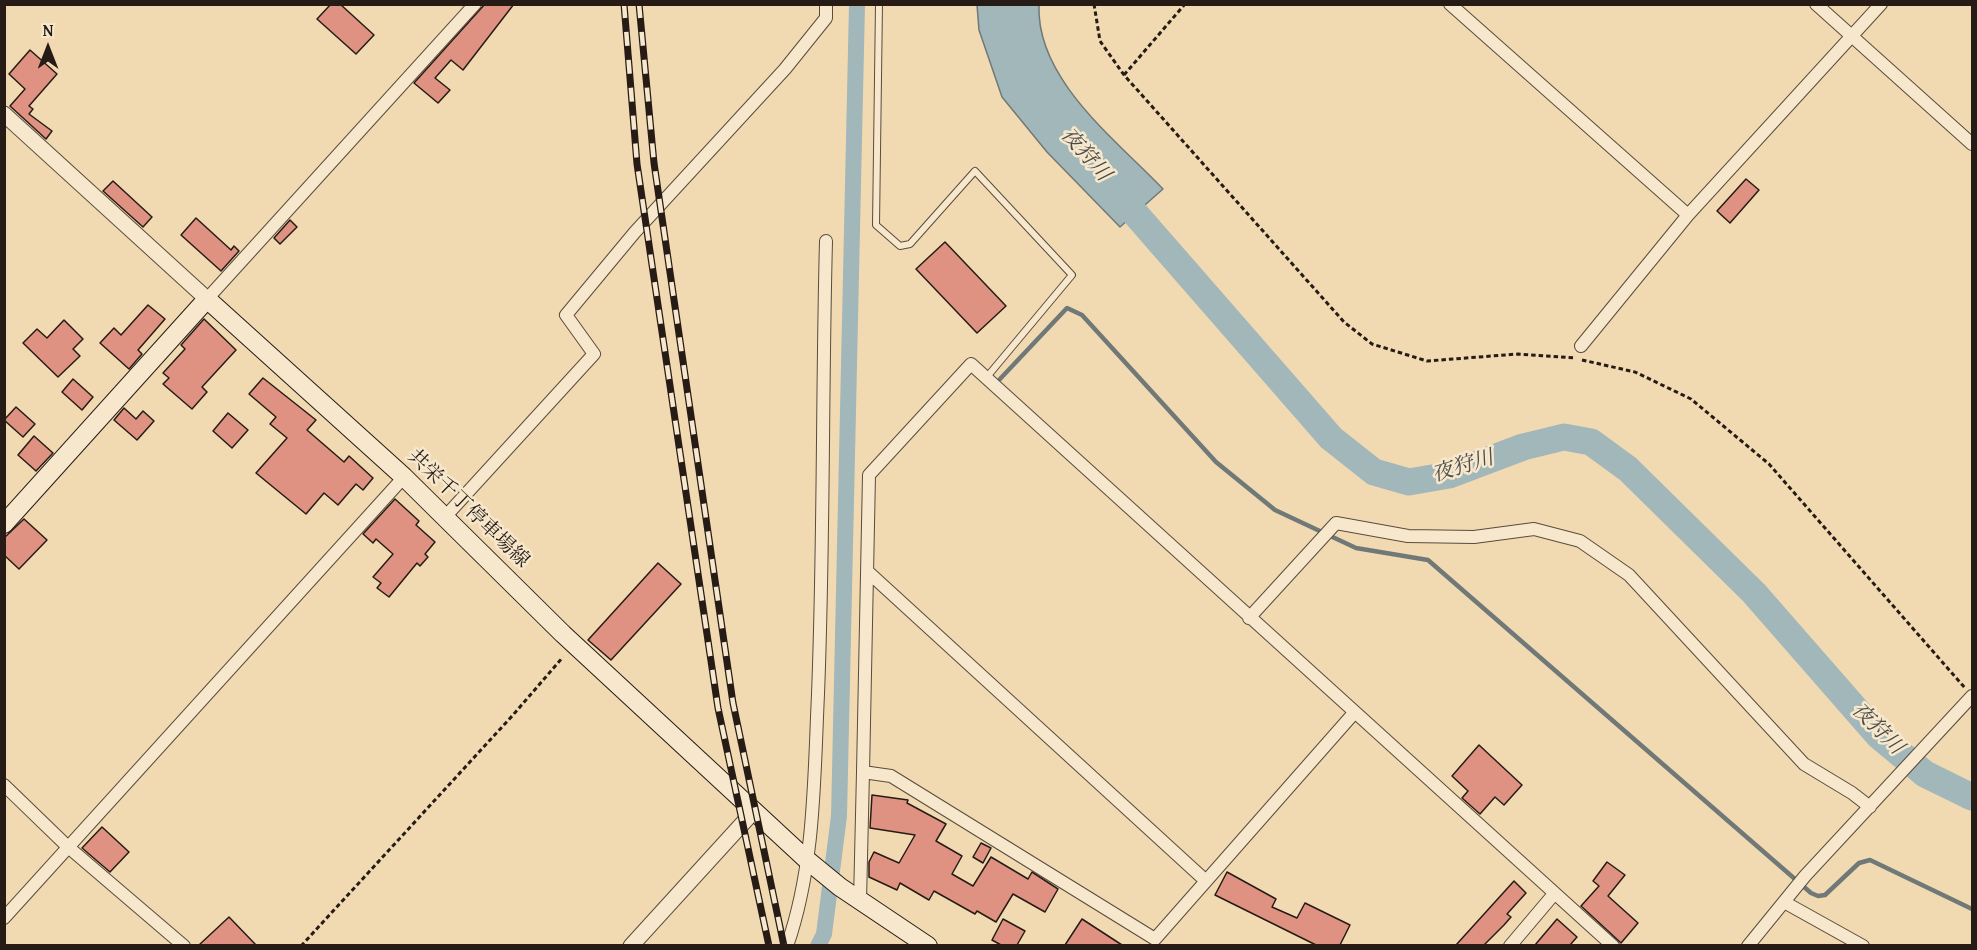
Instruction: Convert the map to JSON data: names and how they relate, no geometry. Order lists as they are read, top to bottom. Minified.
{"streets":{"main road":["共栄千丁停車場線"]},"water":["夜狩川"],"north":"top"}
